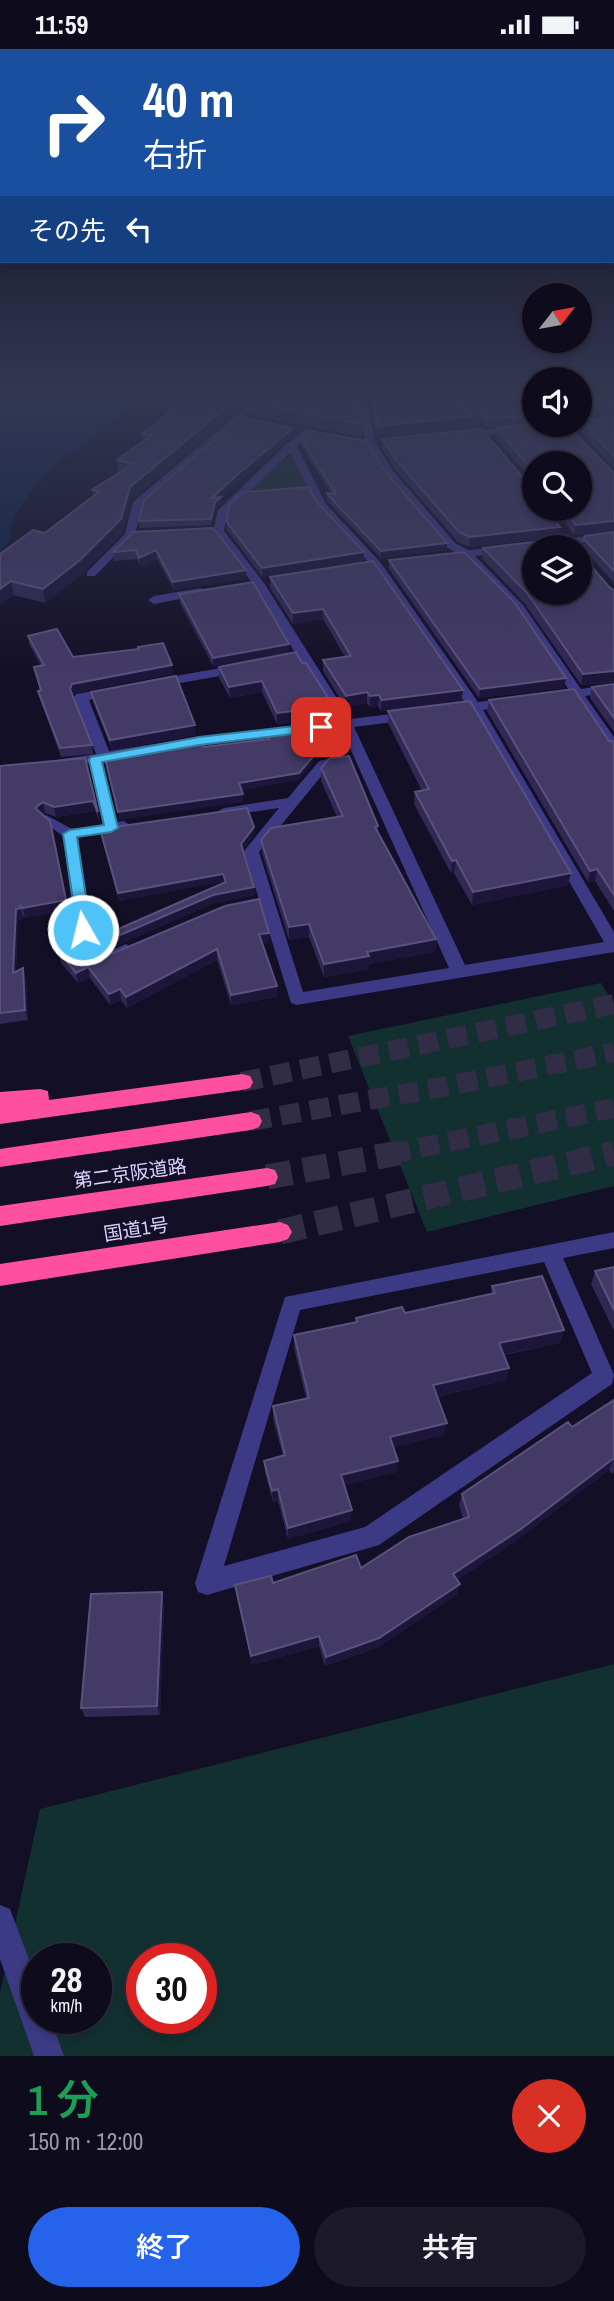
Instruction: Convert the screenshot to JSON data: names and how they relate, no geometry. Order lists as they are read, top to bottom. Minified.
{"streets":{"highway":["第二京阪道路","国道1号"]},"north":"top right","page":{"status":"11:59","turn":["40 m","右折"],"then":"その先","speed":"28 km/h","limit":"30","heading":["1 分","150 m · 12:00"],"buttons":["終了","共有"]}}
